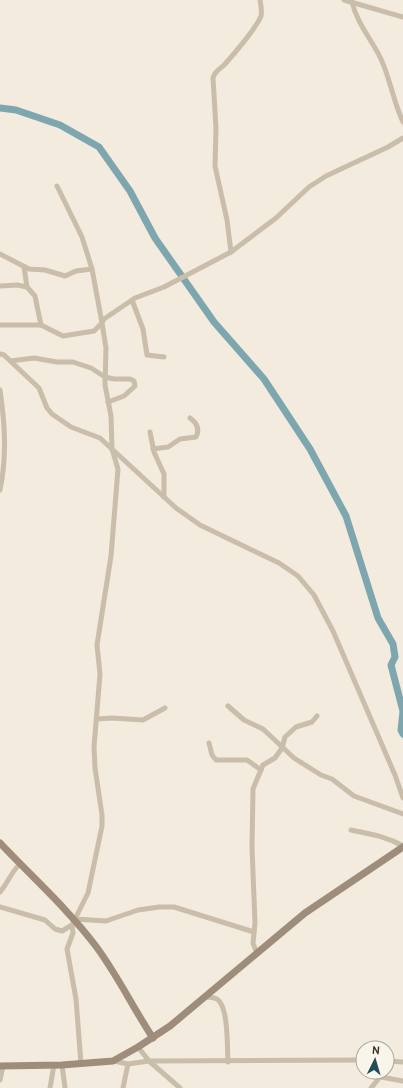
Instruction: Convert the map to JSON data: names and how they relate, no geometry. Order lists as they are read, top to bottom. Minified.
{"north":"top"}
